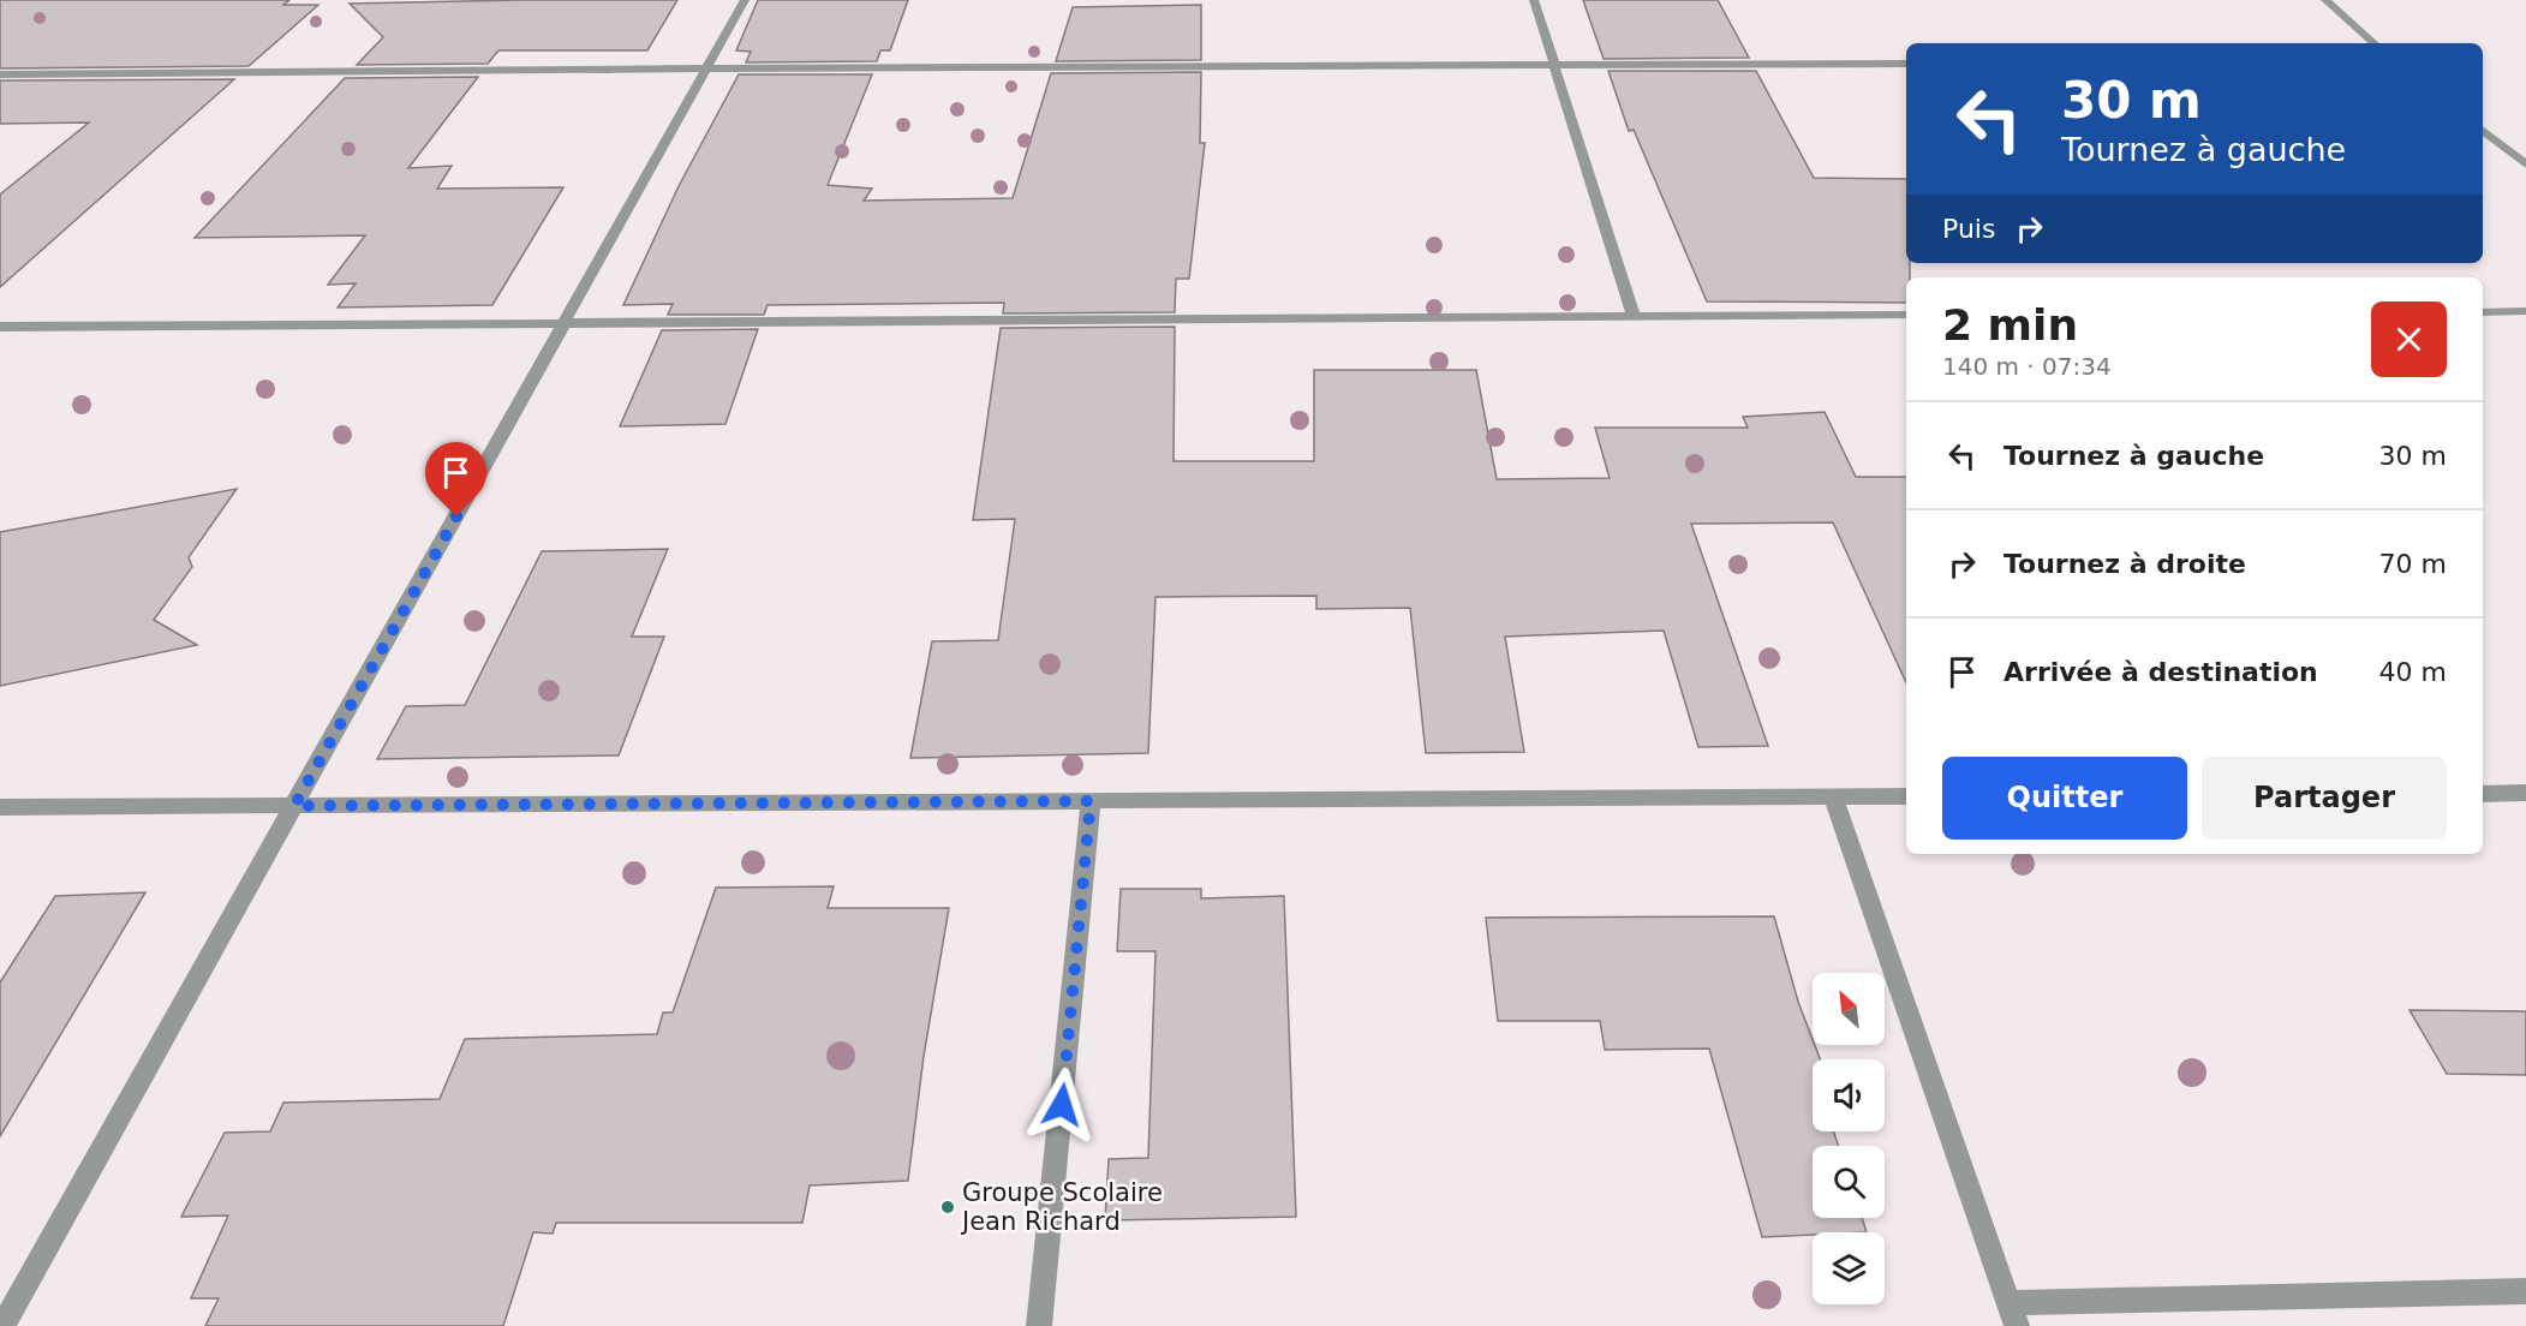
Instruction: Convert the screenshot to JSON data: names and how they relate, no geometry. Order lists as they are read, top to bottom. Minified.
{"places":["Groupe Scolaire Jean Richard"],"north":"top left","page":{"turn":["30 m","Tournez à gauche"],"then":"Puis","heading":["2 min","140 m · 07:34"],"list":[{"name":"Tournez à gauche","value":"30 m"},{"name":"Tournez à droite","value":"70 m"},{"name":"Arrivée à destination","value":"40 m"}],"buttons":["Quitter","Partager"]}}
